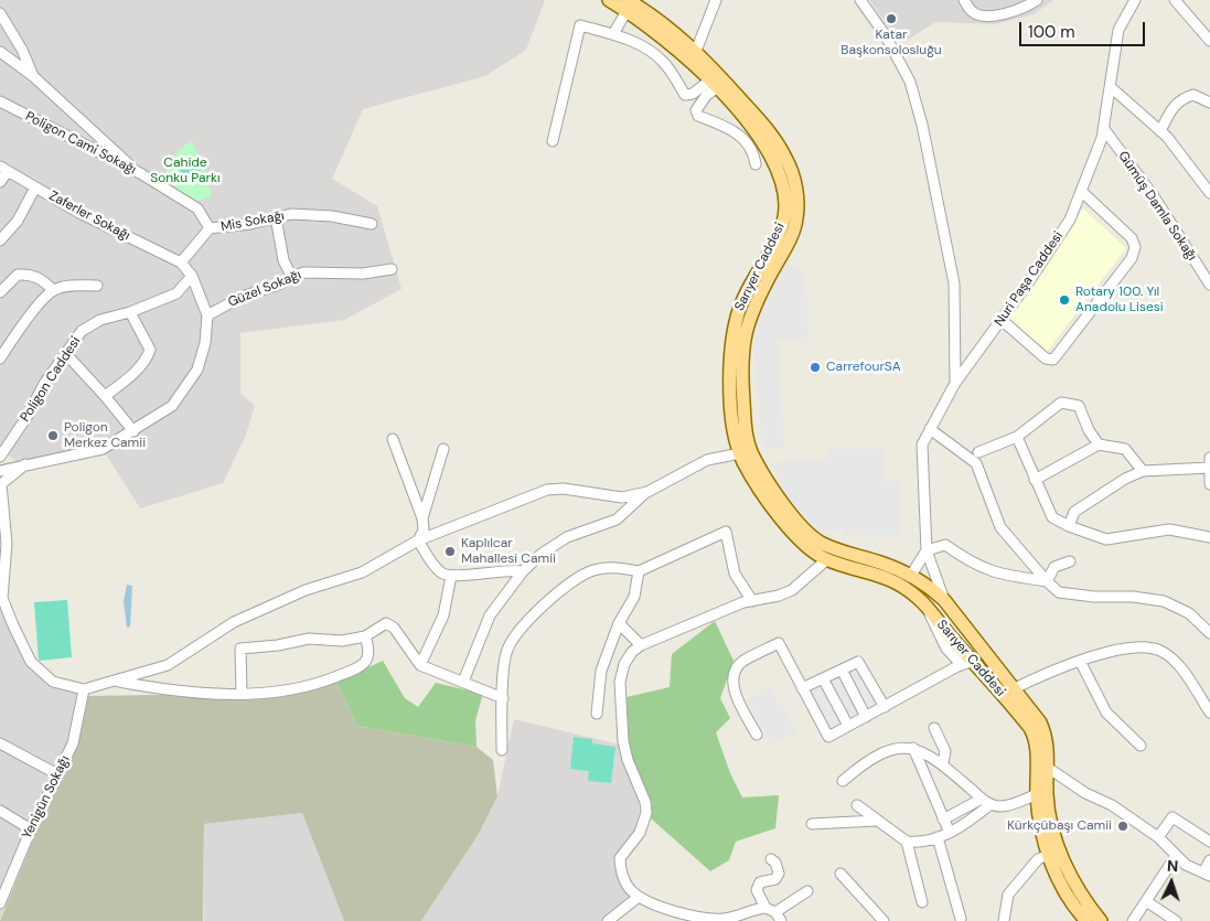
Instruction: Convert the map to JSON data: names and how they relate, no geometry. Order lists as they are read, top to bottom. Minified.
{"streets":{"main road":["Sarıyer Caddesi"],"street":["Poligon Cami Sokağı","Gümüş Damla Sokağı","Zaferler Sokağı","Mis Sokağı","Nuri Paşa Caddesi","Güzel Sokağı","Poligon Caddesi","Yenigün Sokağı"]},"crossings":[["Poligon Cami Sokağı","Mis Sokağı"],["Gümüş Damla Sokağı","Nuri Paşa Caddesi"],["Zaferler Sokağı","Mis Sokağı"],["Sarıyer Caddesi","Nuri Paşa Caddesi"]],"parks":["Cahide Sonku Parkı"],"places":["Katar Başkonsolosluğu","Rotary 100. Yıl Anadolu Lisesi","CarrefourSA","Poligon Merkez Camii","Kaplılcar Mahallesi Camii","Kürkçübaşı Camii"],"scale_bar":"100 m","north":"top"}
